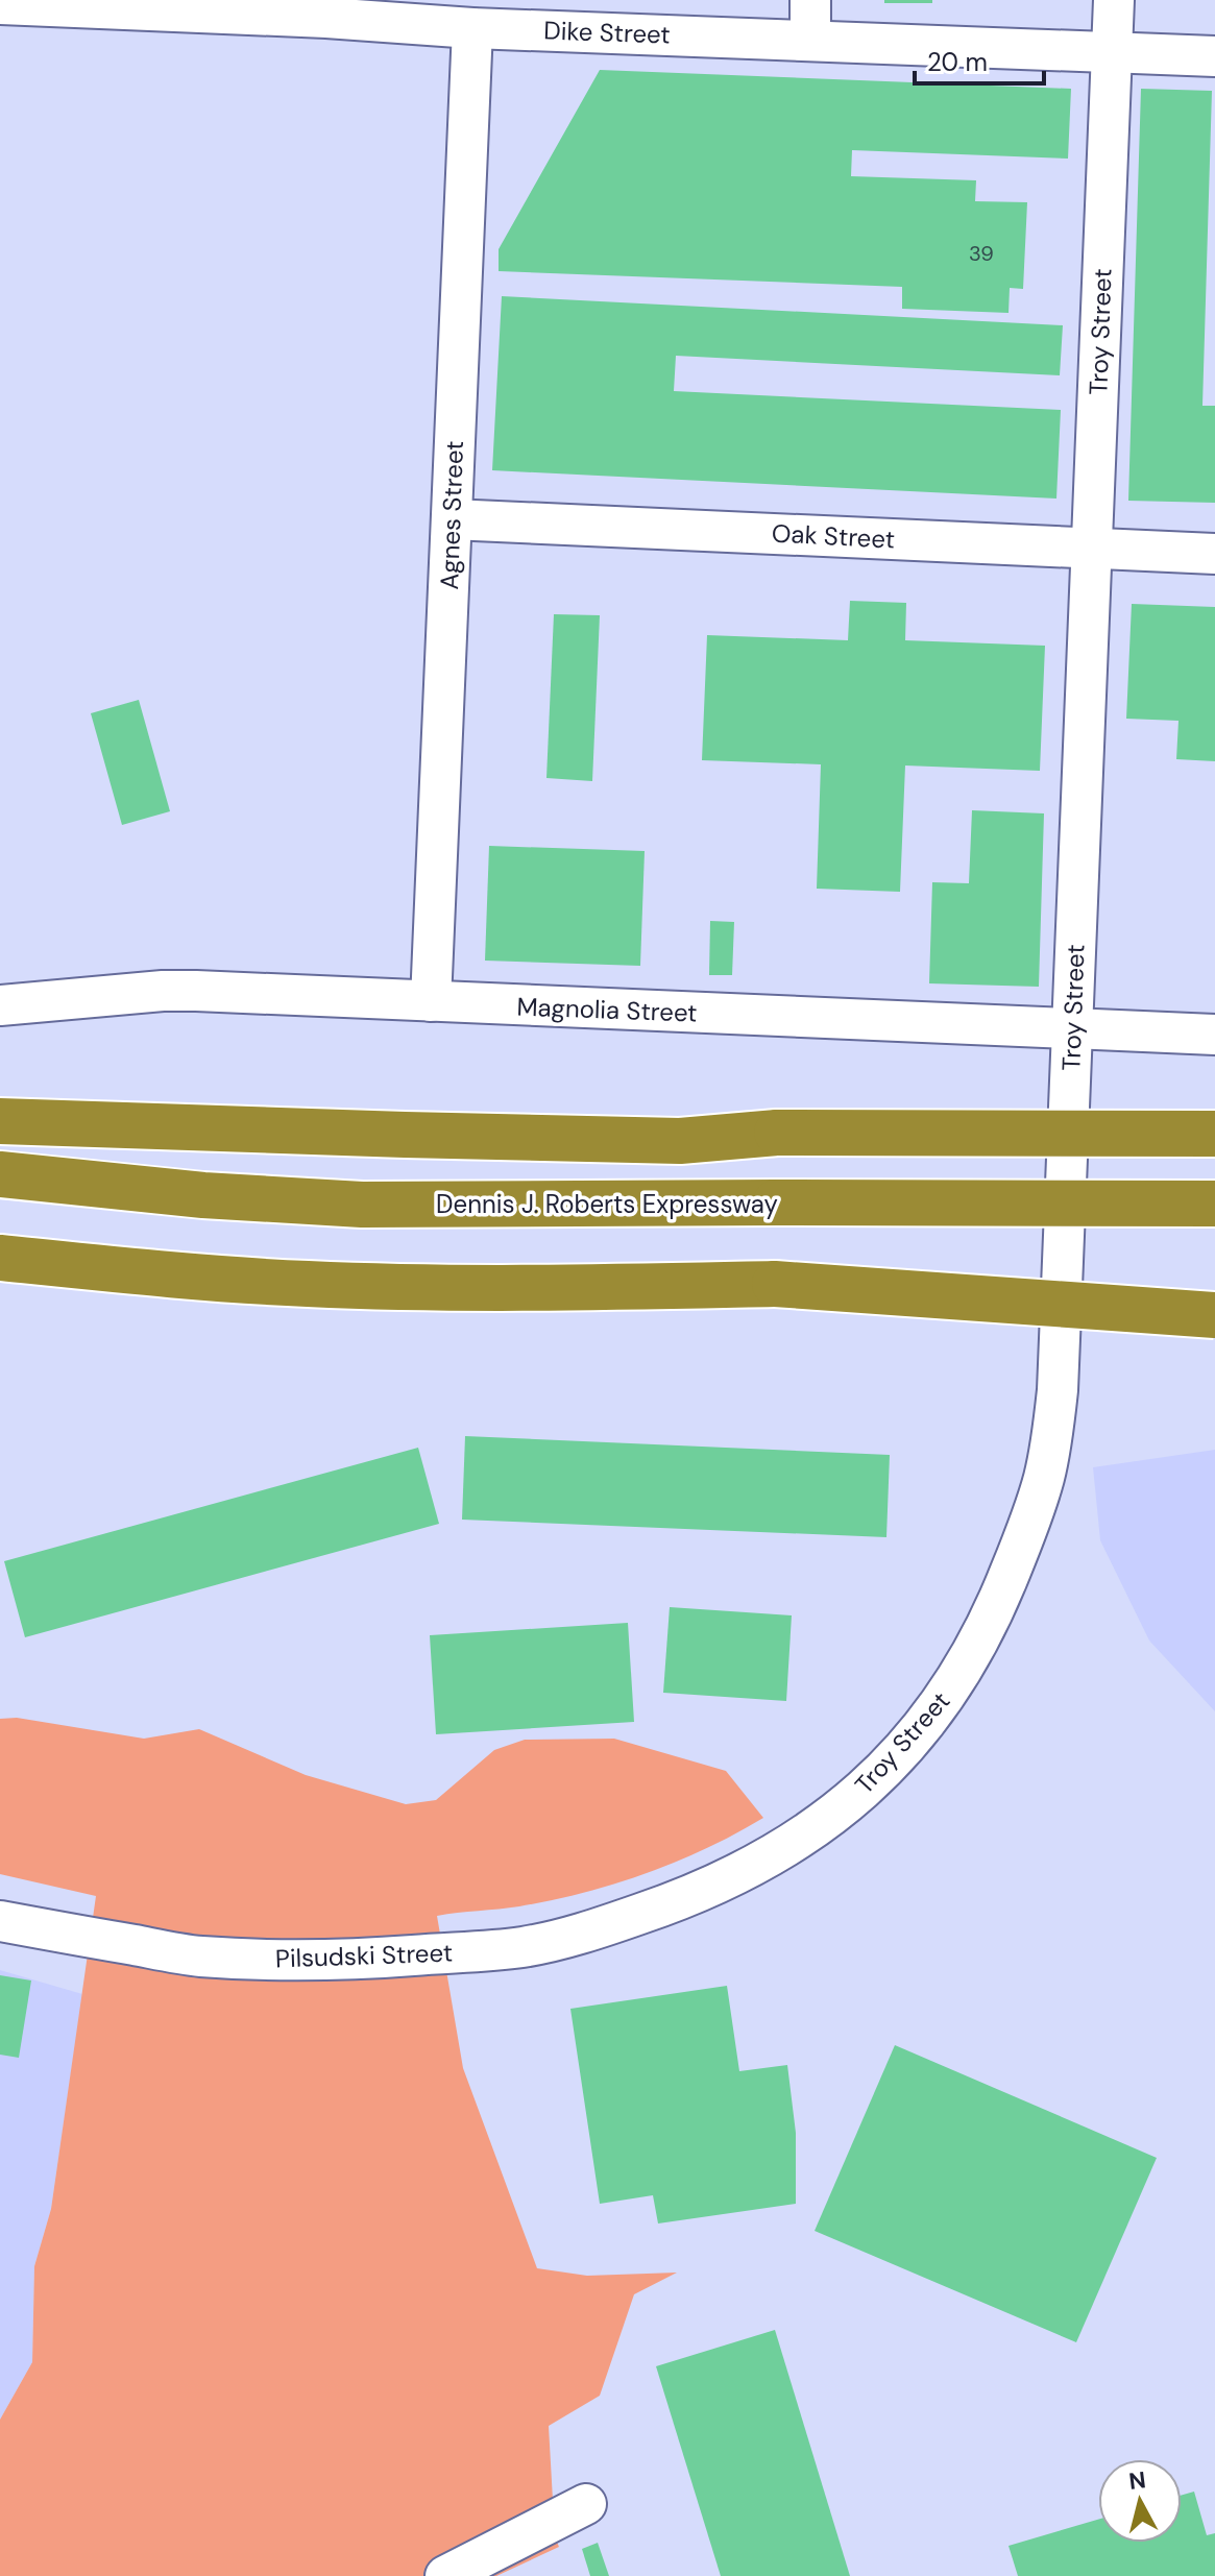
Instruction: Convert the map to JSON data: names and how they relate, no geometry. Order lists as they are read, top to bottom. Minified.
{"streets":{"highway":["Dennis J. Roberts Expressway"],"street":["Dike Street","Troy Street","Agnes Street","Oak Street","Magnolia Street","Pilsudski Street"]},"crossings":[["Dike Street","Troy Street"],["Dike Street","Agnes Street"],["Troy Street","Oak Street"],["Troy Street","Magnolia Street"],["Troy Street","Pilsudski Street"],["Agnes Street","Oak Street"],["Agnes Street","Magnolia Street"]],"house_numbers":["39"],"scale_bar":"20 m","north":"top"}
